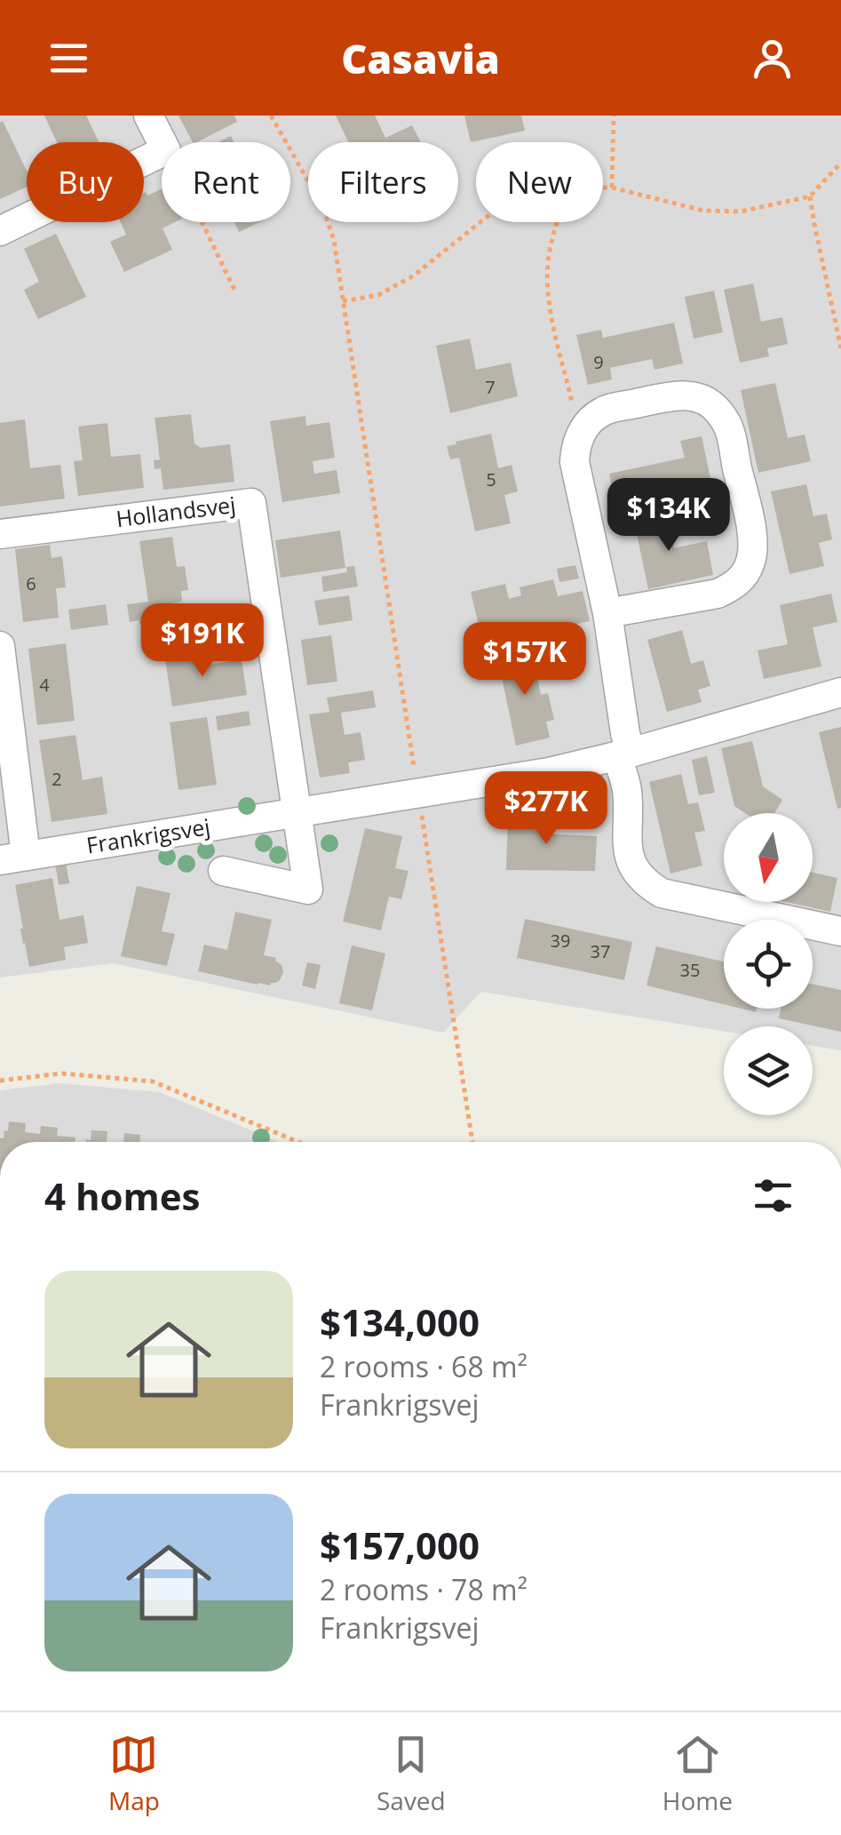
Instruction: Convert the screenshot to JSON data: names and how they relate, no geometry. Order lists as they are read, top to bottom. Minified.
{"streets":{"street":["Hollandsvej","Frankrigsvej"]},"crossings":[["Hollandsvej","Frankrigsvej"]],"house_numbers":["9","7","5","6","4","2","39","37","35"],"north":"bottom","page":{"header":"Casavia","chip":["Buy","Rent","Filters","New"],"price":["$134K","$191K","$157K","$277K"],"heading":"4 homes","list":[{"name":"$134,000","note":"2 rooms · 68 m² · Frankrigsvej"},{"name":"$157,000","note":"2 rooms · 78 m² · Frankrigsvej"}],"tabs":["Map","Saved","Home"]}}
